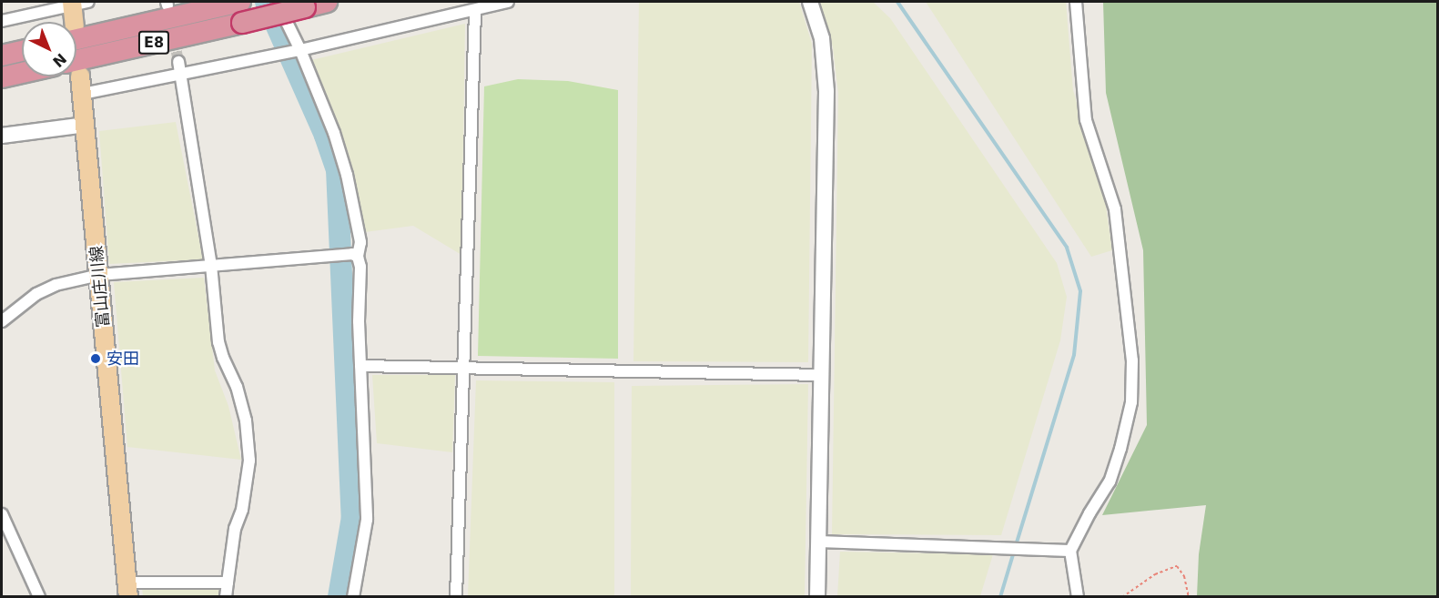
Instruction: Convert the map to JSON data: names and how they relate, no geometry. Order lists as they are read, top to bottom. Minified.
{"streets":{"highway":["E8"],"main road":["富山庄川線"]},"places":["安田"],"north":"bottom right"}
